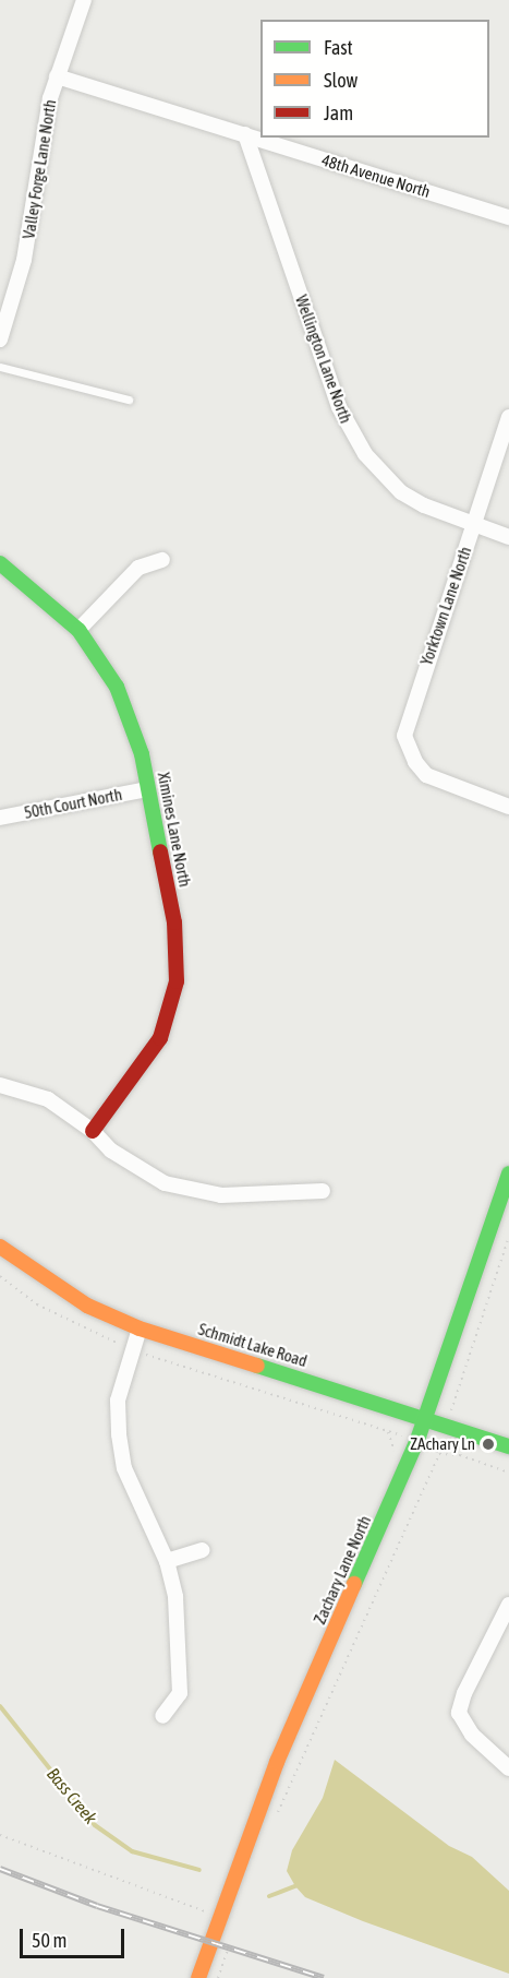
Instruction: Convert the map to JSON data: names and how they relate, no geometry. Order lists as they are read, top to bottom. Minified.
{"streets":{"street":["Valley Forge Lane North","48th Avenue North","Wellington Lane North","Yorktown Lane North","50th Court North","Ximines Lane North","Schmidt Lake Road","Zachary Lane North"]},"crossings":[["Valley Forge Lane North","48th Avenue North"],["48th Avenue North","Wellington Lane North"],["Wellington Lane North","Yorktown Lane North"],["50th Court North","Ximines Lane North"],["Schmidt Lake Road","Zachary Lane North"]],"water":["Bass Creek"],"places":["ZAchary Ln"],"legend":["Fast","Slow","Jam"],"scale_bar":"50 m"}
